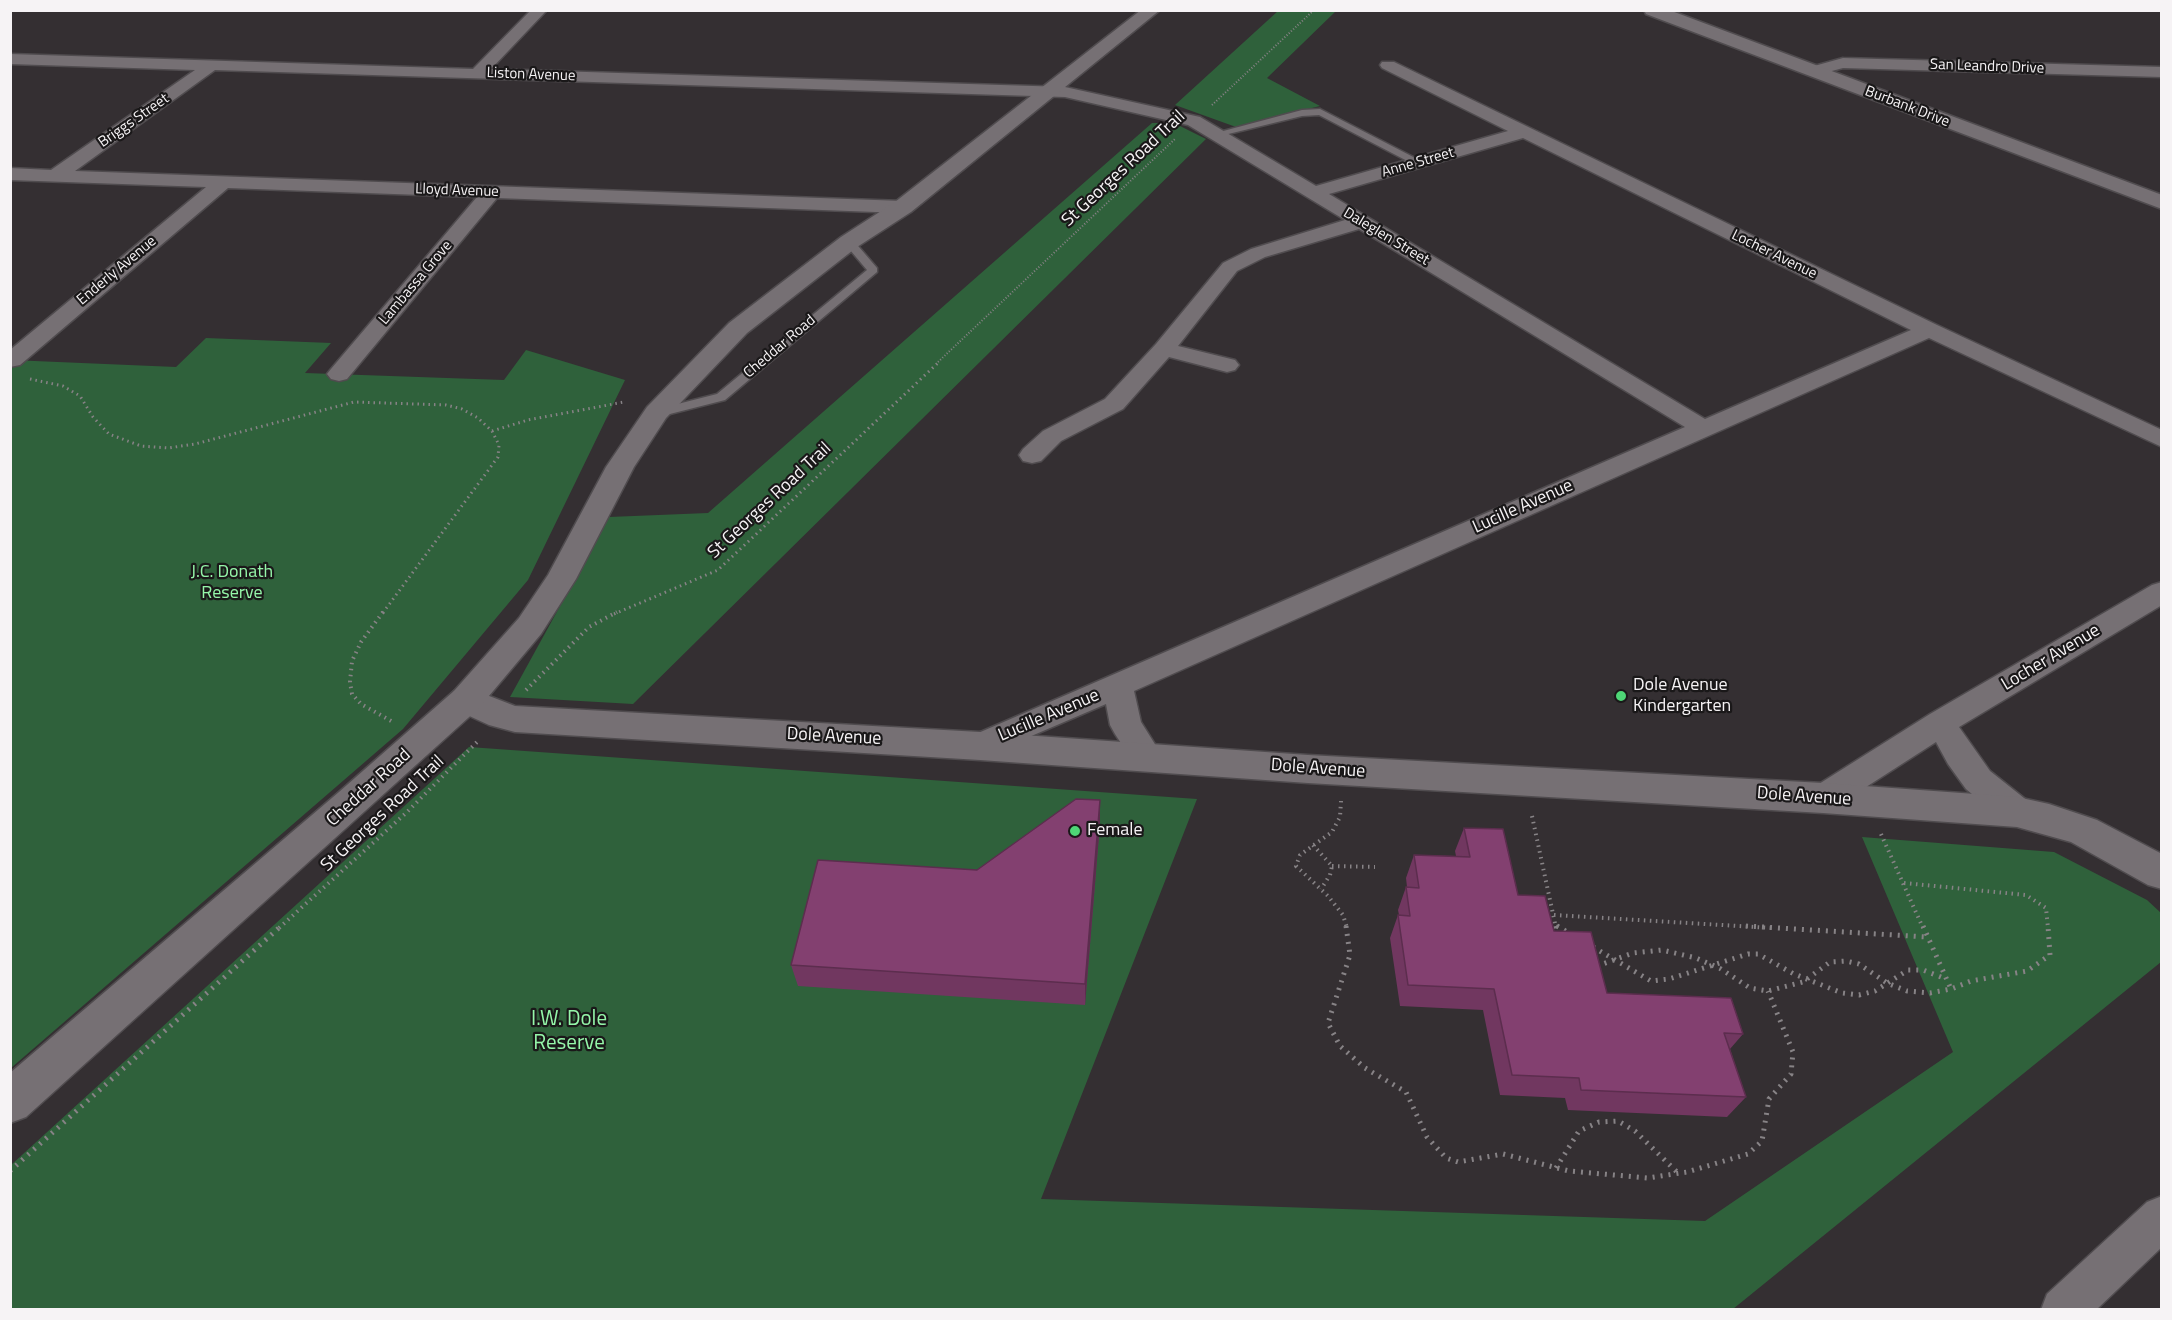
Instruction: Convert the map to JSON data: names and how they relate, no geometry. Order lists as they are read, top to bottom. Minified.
{"streets":{"main road":["Burbank Drive","Cheddar Road","Dole Avenue"],"street":["San Leandro Drive","Liston Avenue","Briggs Street","Anne Street","Lloyd Avenue","Daleglen Street","Locher Avenue","Enderly Avenue","Lambassa Grove","Lucille Avenue"],"path":["St Georges Road Trail"]},"crossings":[["San Leandro Drive","Burbank Drive"],["Liston Avenue","Briggs Street"],["Liston Avenue","Daleglen Street"],["Liston Avenue","Cheddar Road"],["Briggs Street","Lloyd Avenue"],["Anne Street","Daleglen Street"],["Anne Street","Locher Avenue"],["St Georges Road Trail","Daleglen Street"],["St Georges Road Trail","Cheddar Road"],["St Georges Road Trail","Dole Avenue"],["Lloyd Avenue","Enderly Avenue"],["Lloyd Avenue","Lambassa Grove"],["Lloyd Avenue","Cheddar Road"],["Daleglen Street","Cheddar Road"],["Daleglen Street","Lucille Avenue"],["Locher Avenue","Lucille Avenue"],["Locher Avenue","Dole Avenue"],["Cheddar Road","Dole Avenue"],["Lucille Avenue","Dole Avenue"]],"parks":["J.C. Donath Reserve","I.W. Dole Reserve"],"places":["Dole Avenue Kindergarten","Female"]}
